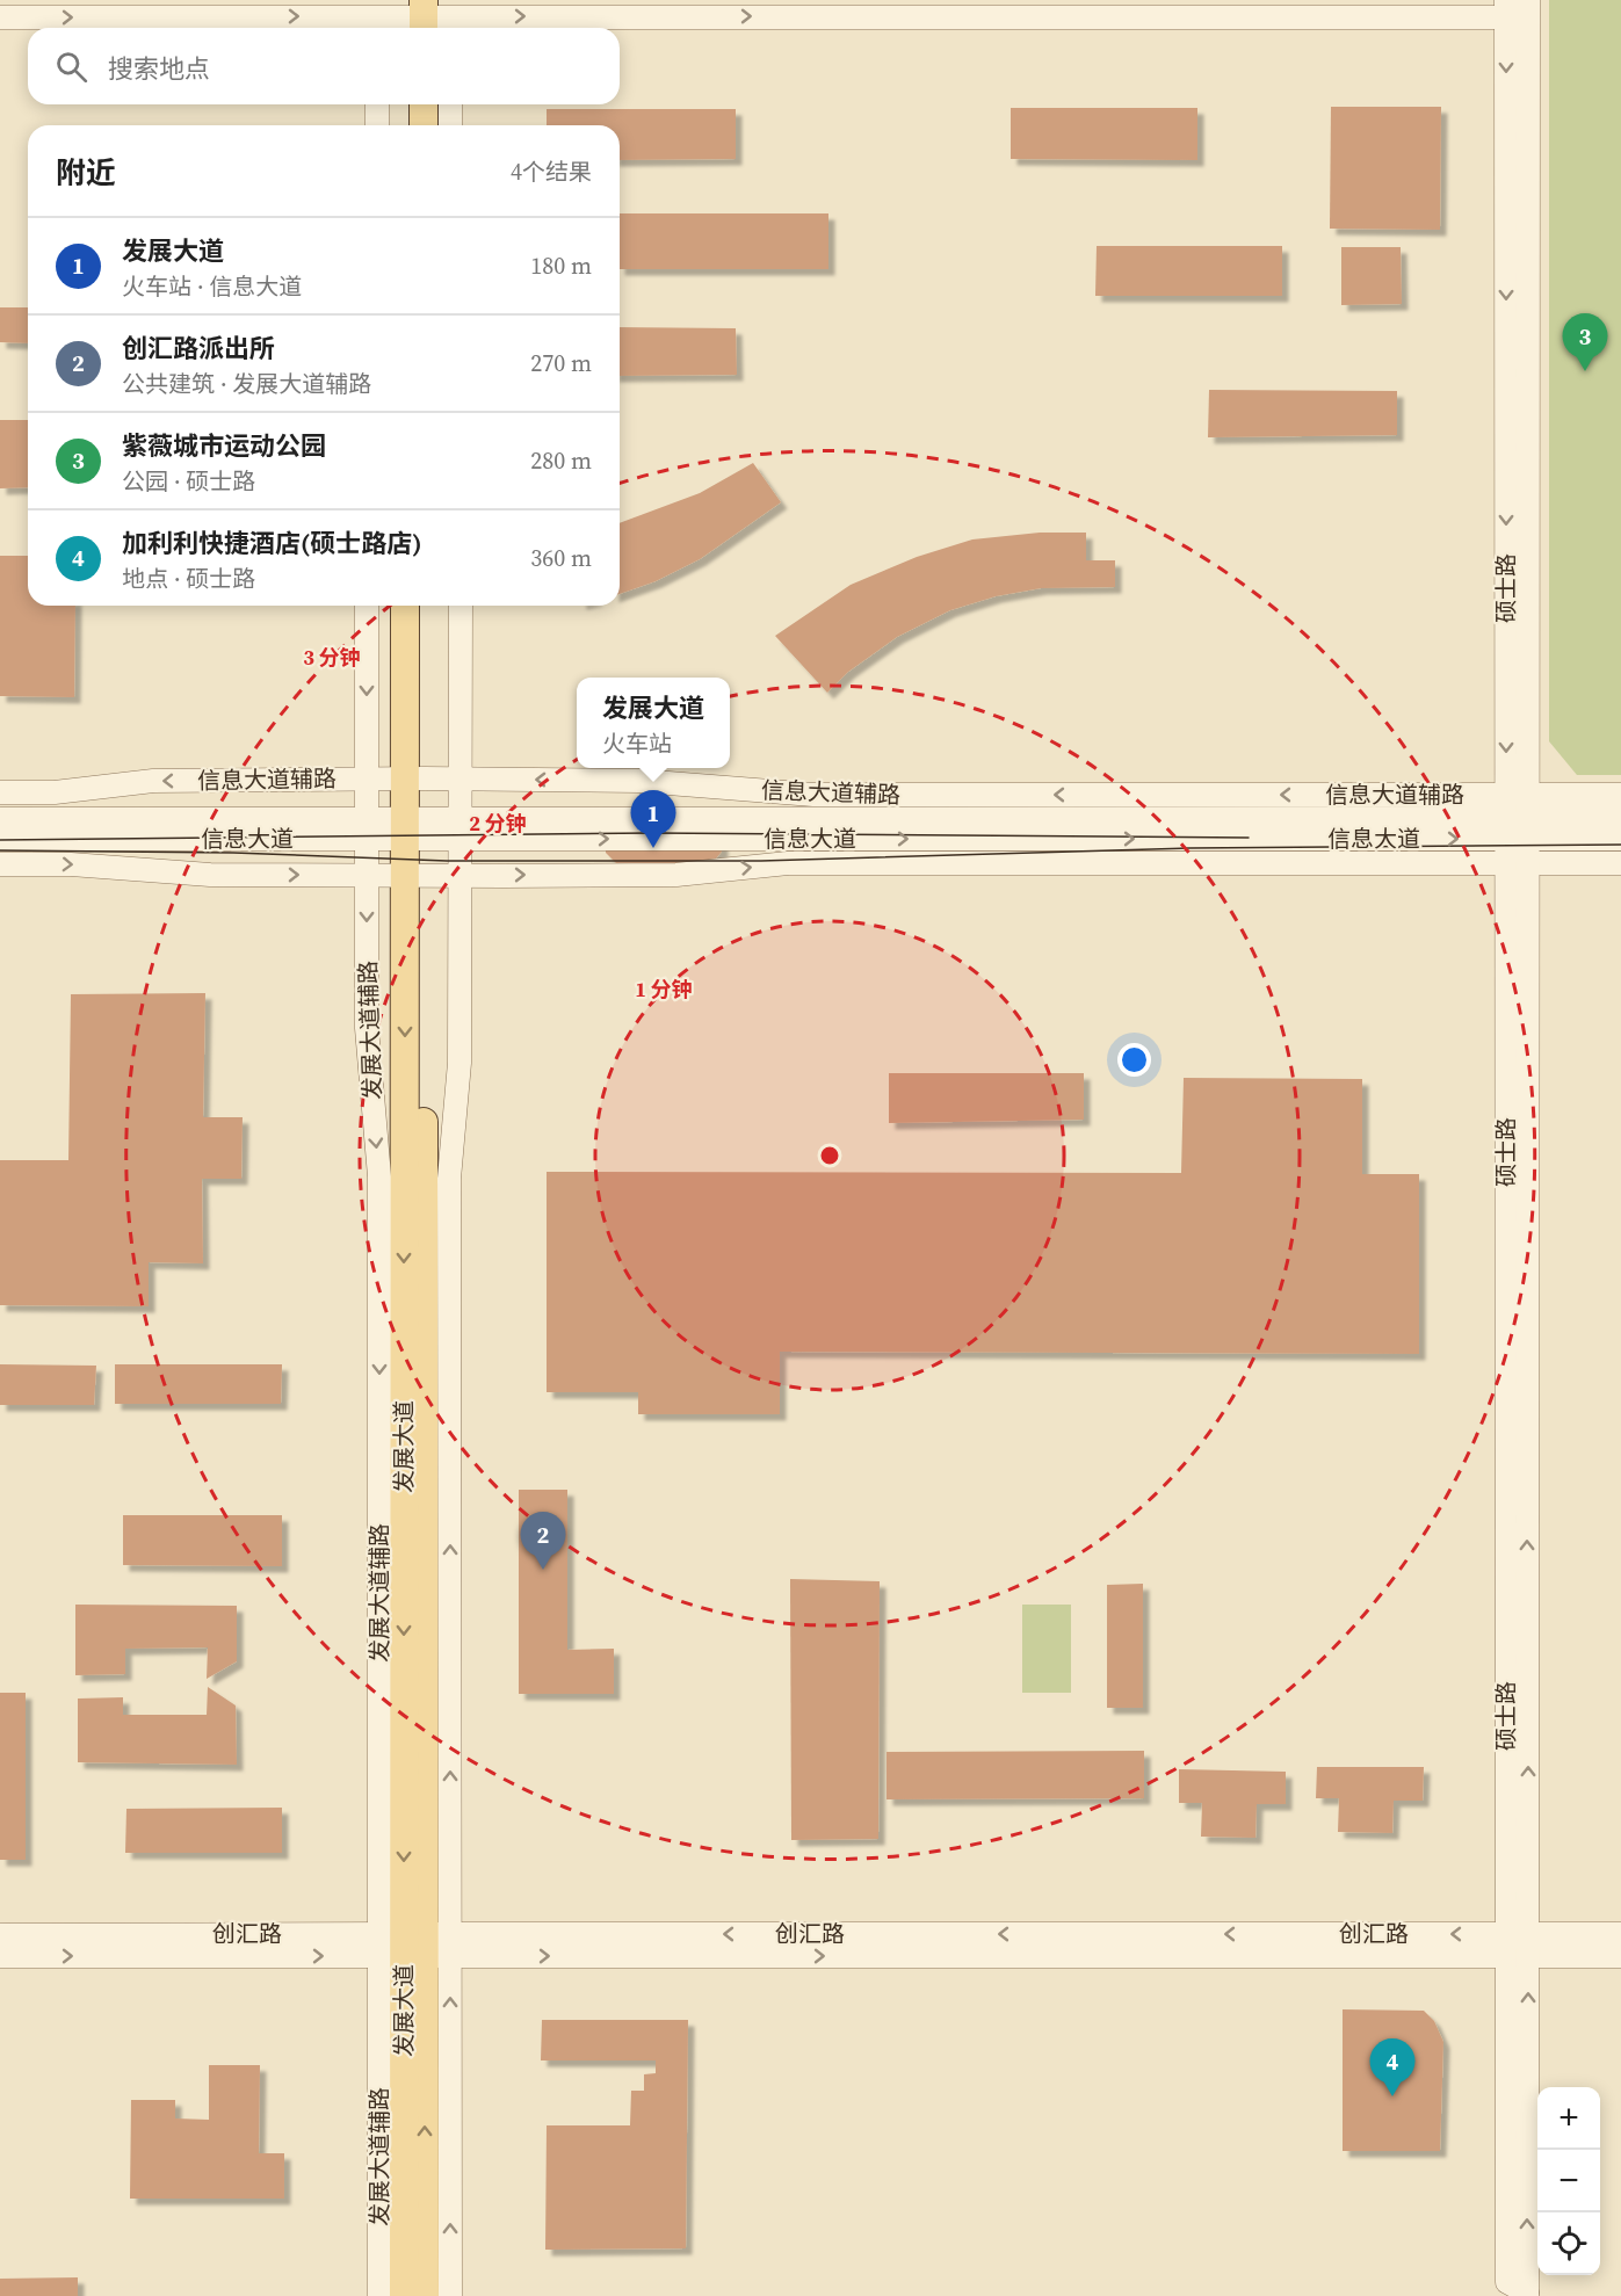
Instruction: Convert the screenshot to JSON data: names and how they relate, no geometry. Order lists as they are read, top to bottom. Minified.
{"streets":{"main road":["发展大道"],"street":["硕士路","信息大道辅路","信息大道","发展大道辅路","创汇路"]},"crossings":[["硕士路","信息大道辅路"],["硕士路","信息大道"],["硕士路","创汇路"],["信息大道辅路","发展大道辅路"],["信息大道辅路","发展大道"],["信息大道","发展大道辅路"],["信息大道","发展大道"],["发展大道辅路","发展大道"],["发展大道辅路","创汇路"],["发展大道","创汇路"]],"page":{"search":"搜索地点","heading":["附近","4个结果"],"list":[{"mark":"1","name":"发展大道","note":"火车站 · 信息大道","value":"180 m"},{"mark":"2","name":"创汇路派出所","note":"公共建筑 · 发展大道辅路","value":"270 m"},{"mark":"3","name":"紫薇城市运动公园","note":"公园 · 硕士路","value":"280 m"},{"mark":"4","name":"加利利快捷酒店(硕士路店)","note":"地点 · 硕士路","value":"360 m"}],"pins":["3","1","2","4"],"popup":["发展大道","火车站"],"map_buttons":["+","−"]},"rings":["3 分钟","2 分钟","1 分钟"]}
